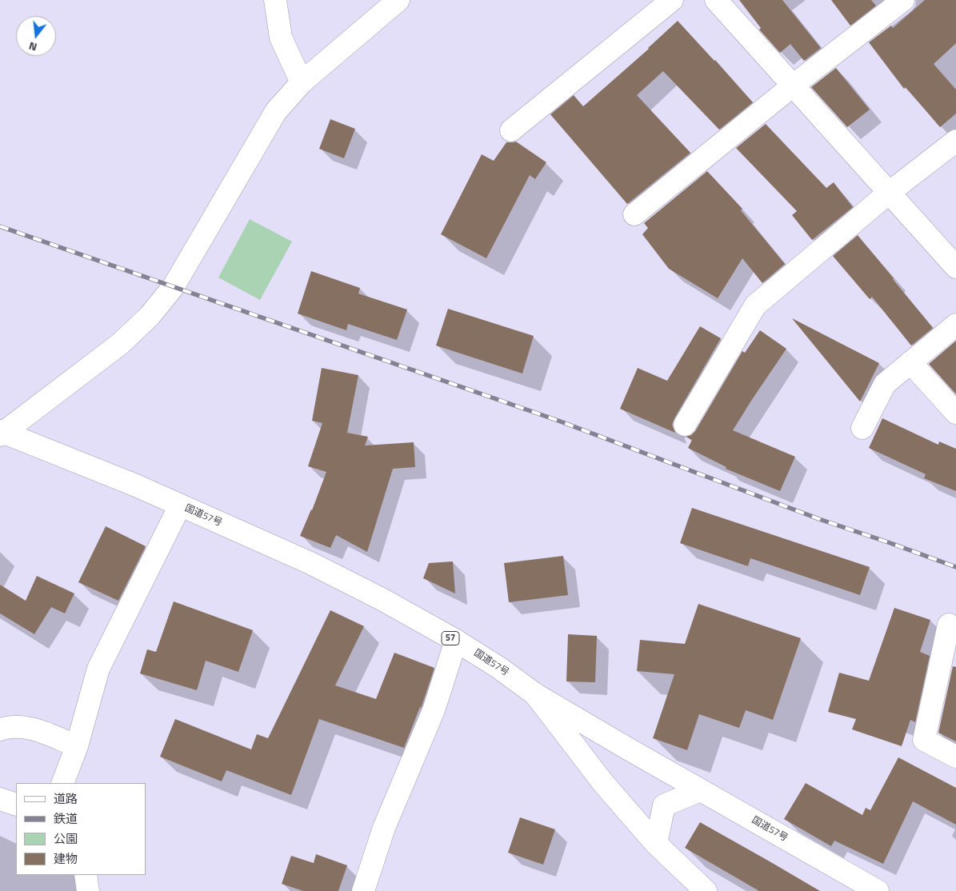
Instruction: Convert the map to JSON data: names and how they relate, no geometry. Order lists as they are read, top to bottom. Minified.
{"streets":{"main road":["国道57号","57"]},"legend":["道路","鉄道","公園","建物"],"north":"bottom"}
